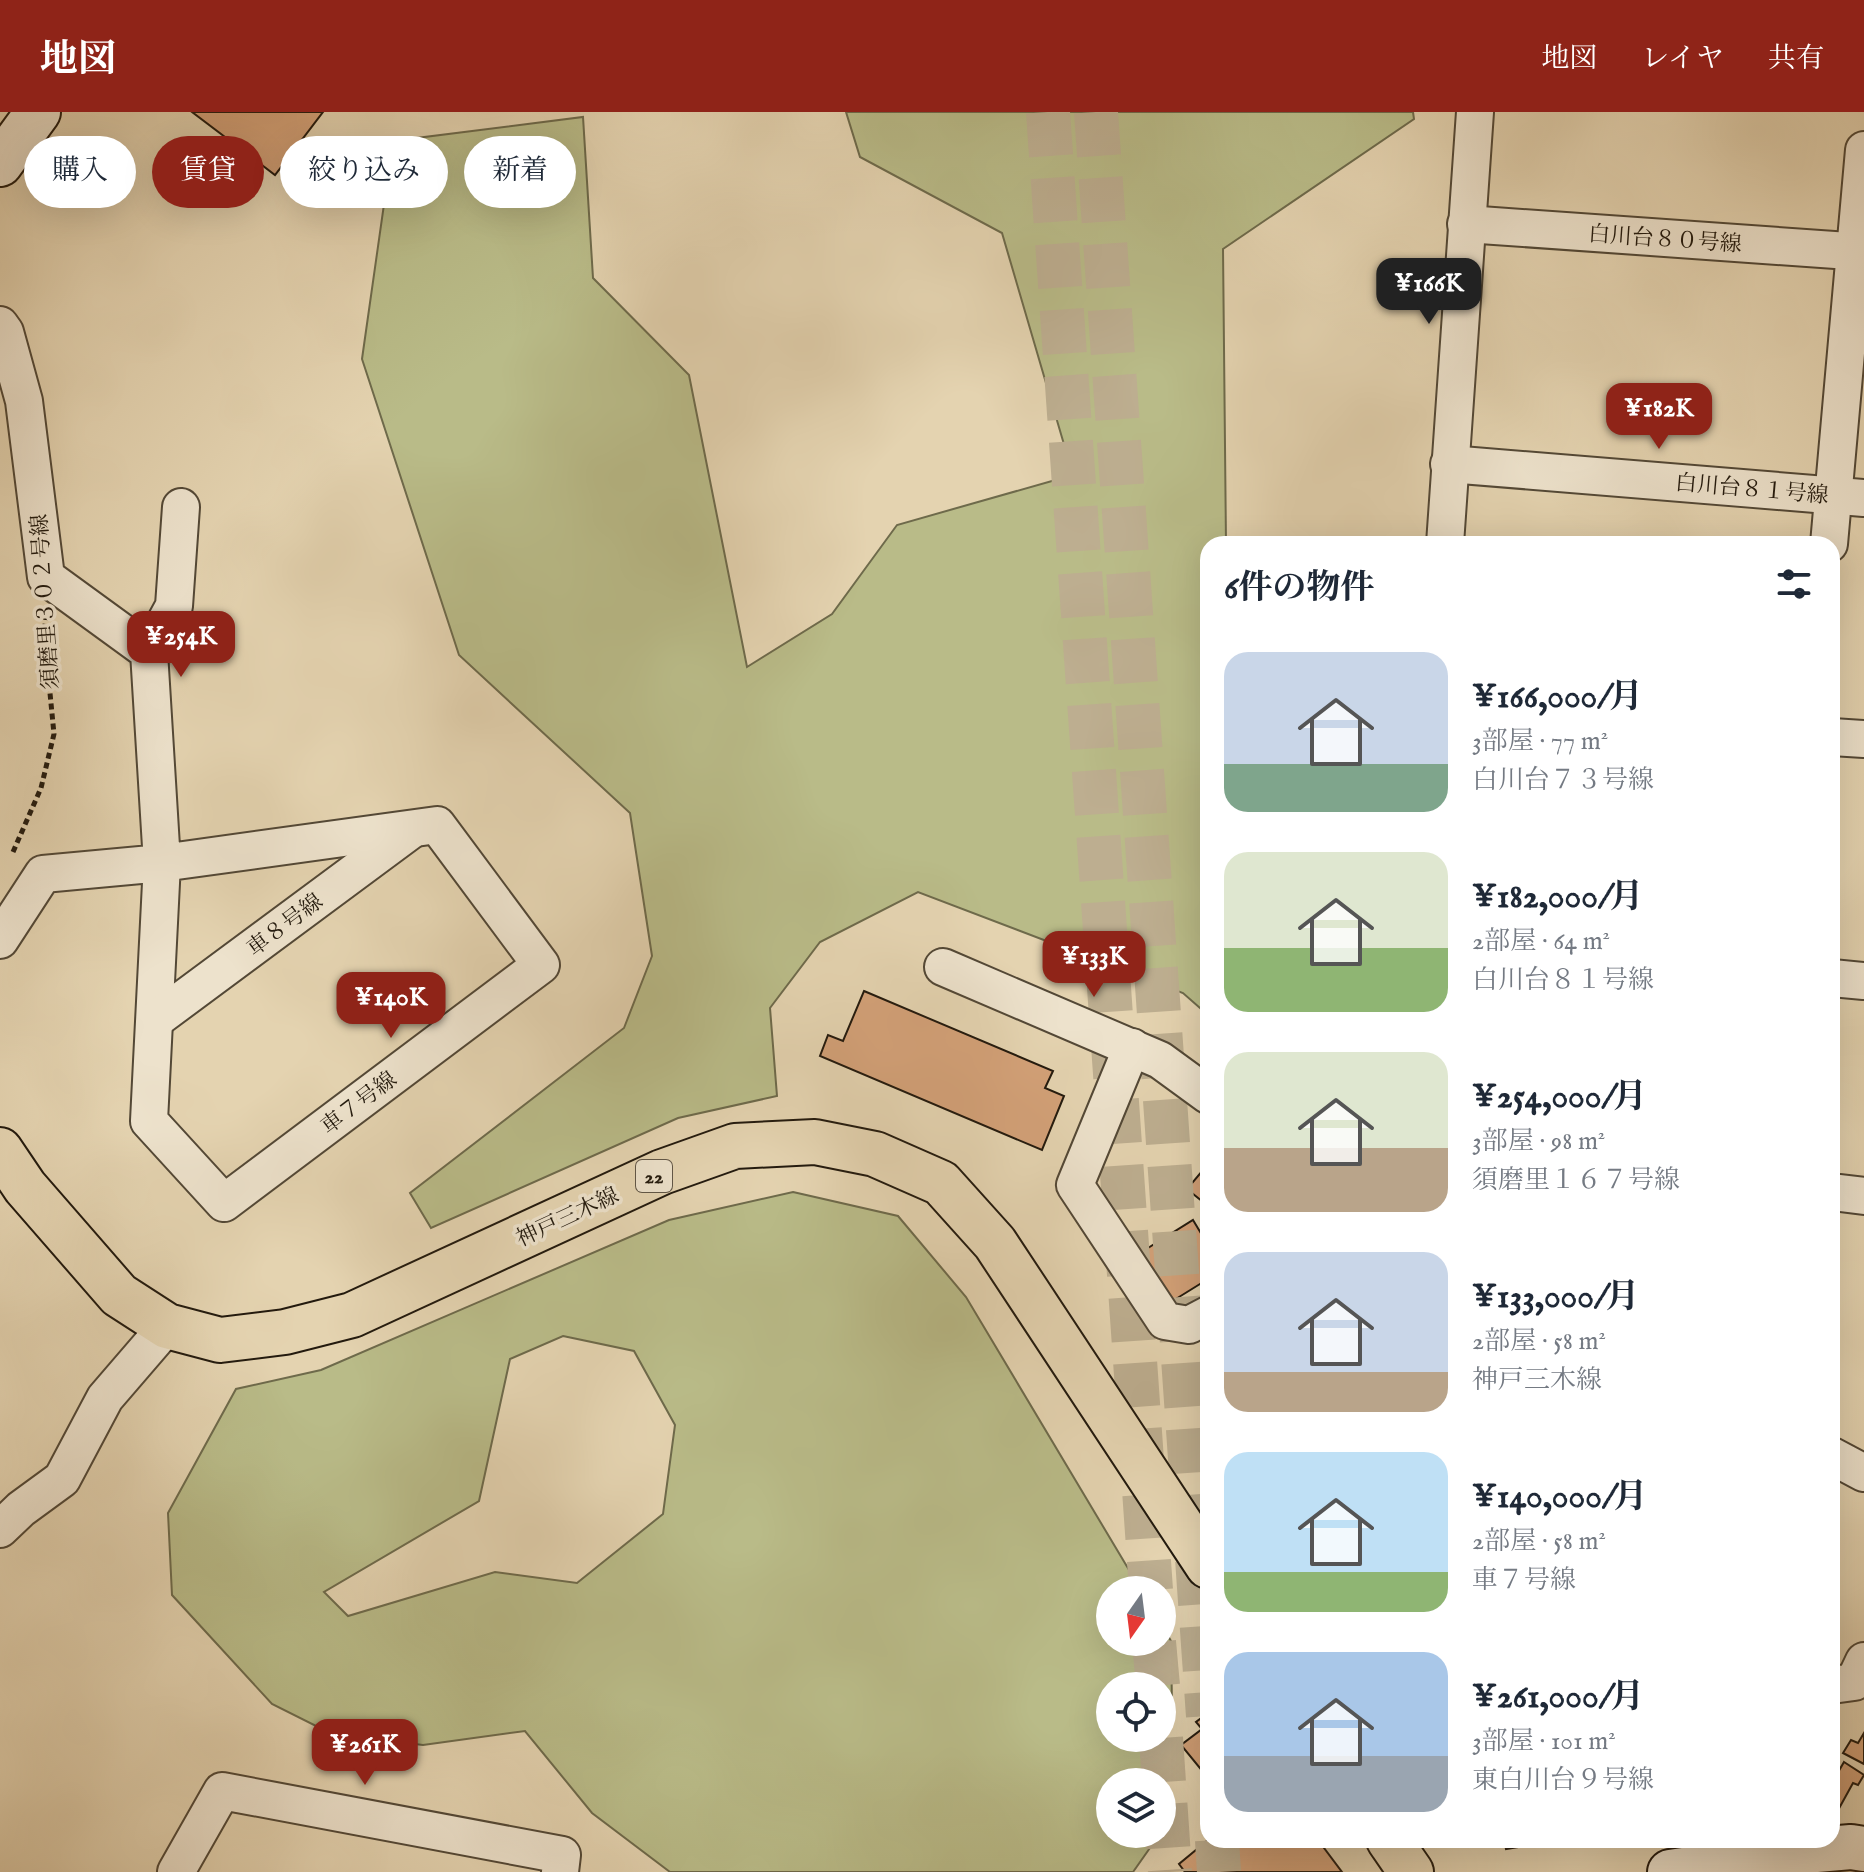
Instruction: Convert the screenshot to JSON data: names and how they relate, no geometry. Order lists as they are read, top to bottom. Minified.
{"streets":{"main road":["22","神戸三木線"],"street":["白川台８０号線","白川台８１号線","須磨里３０２号線","車８号線","車７号線"]},"crossings":[["車８号線","車７号線"]],"north":"bottom","page":{"header":"地図","nav":["地図","レイヤ","共有"],"chip":["購入","賃貸","絞り込み","新着"],"price":["¥166K","¥182K","¥254K","¥133K","¥140K","¥261K"],"heading":"6件の物件","list":[{"name":"¥166,000/月","note":"3部屋 · 77 m² · 白川台７３号線"},{"name":"¥182,000/月","note":"2部屋 · 64 m² · 白川台８１号線"},{"name":"¥254,000/月","note":"3部屋 · 98 m² · 須磨里１６７号線"},{"name":"¥133,000/月","note":"2部屋 · 58 m² · 神戸三木線"},{"name":"¥140,000/月","note":"2部屋 · 58 m² · 車７号線"},{"name":"¥261,000/月","note":"3部屋 · 101 m² · 東白川台９号線"}]}}
